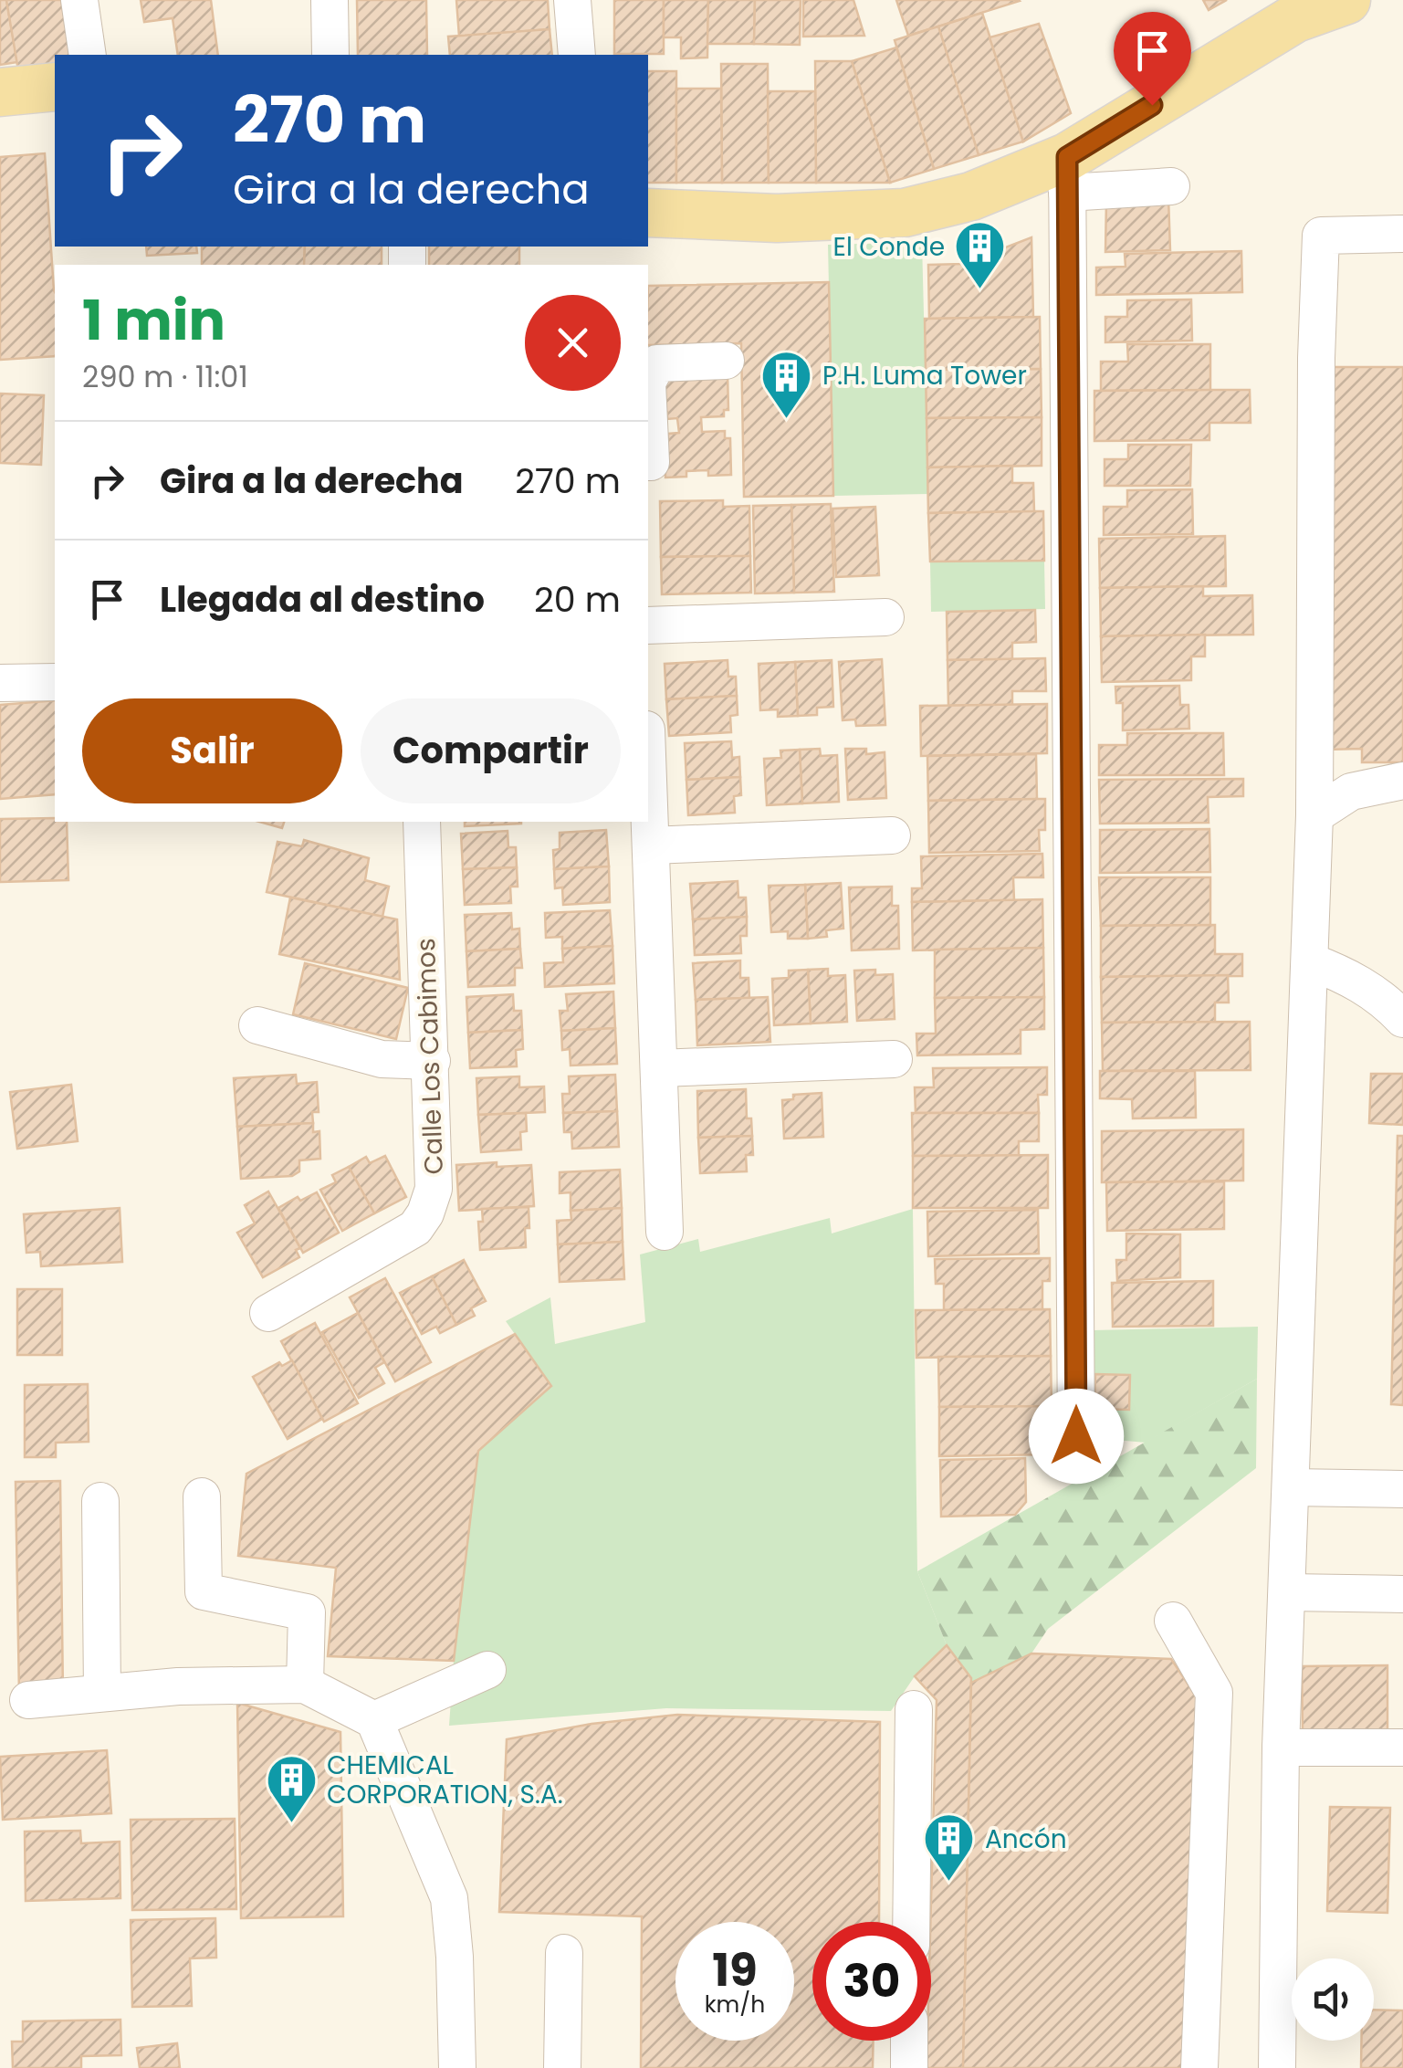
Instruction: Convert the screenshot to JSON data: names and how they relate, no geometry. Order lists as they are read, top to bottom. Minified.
{"streets":{"street":["Calle Los Cabimos"]},"places":{"building":["El Conde","P.H. Luma Tower","CHEMICAL CORPORATION, S.A.","Ancón"]},"page":{"turn":["270 m","Gira a la derecha"],"heading":["1 min","290 m · 11:01"],"list":[{"name":"Gira a la derecha","value":"270 m"},{"name":"Llegada al destino","value":"20 m"}],"buttons":["Salir","Compartir"],"speed":"19 km/h","limit":"30"}}
